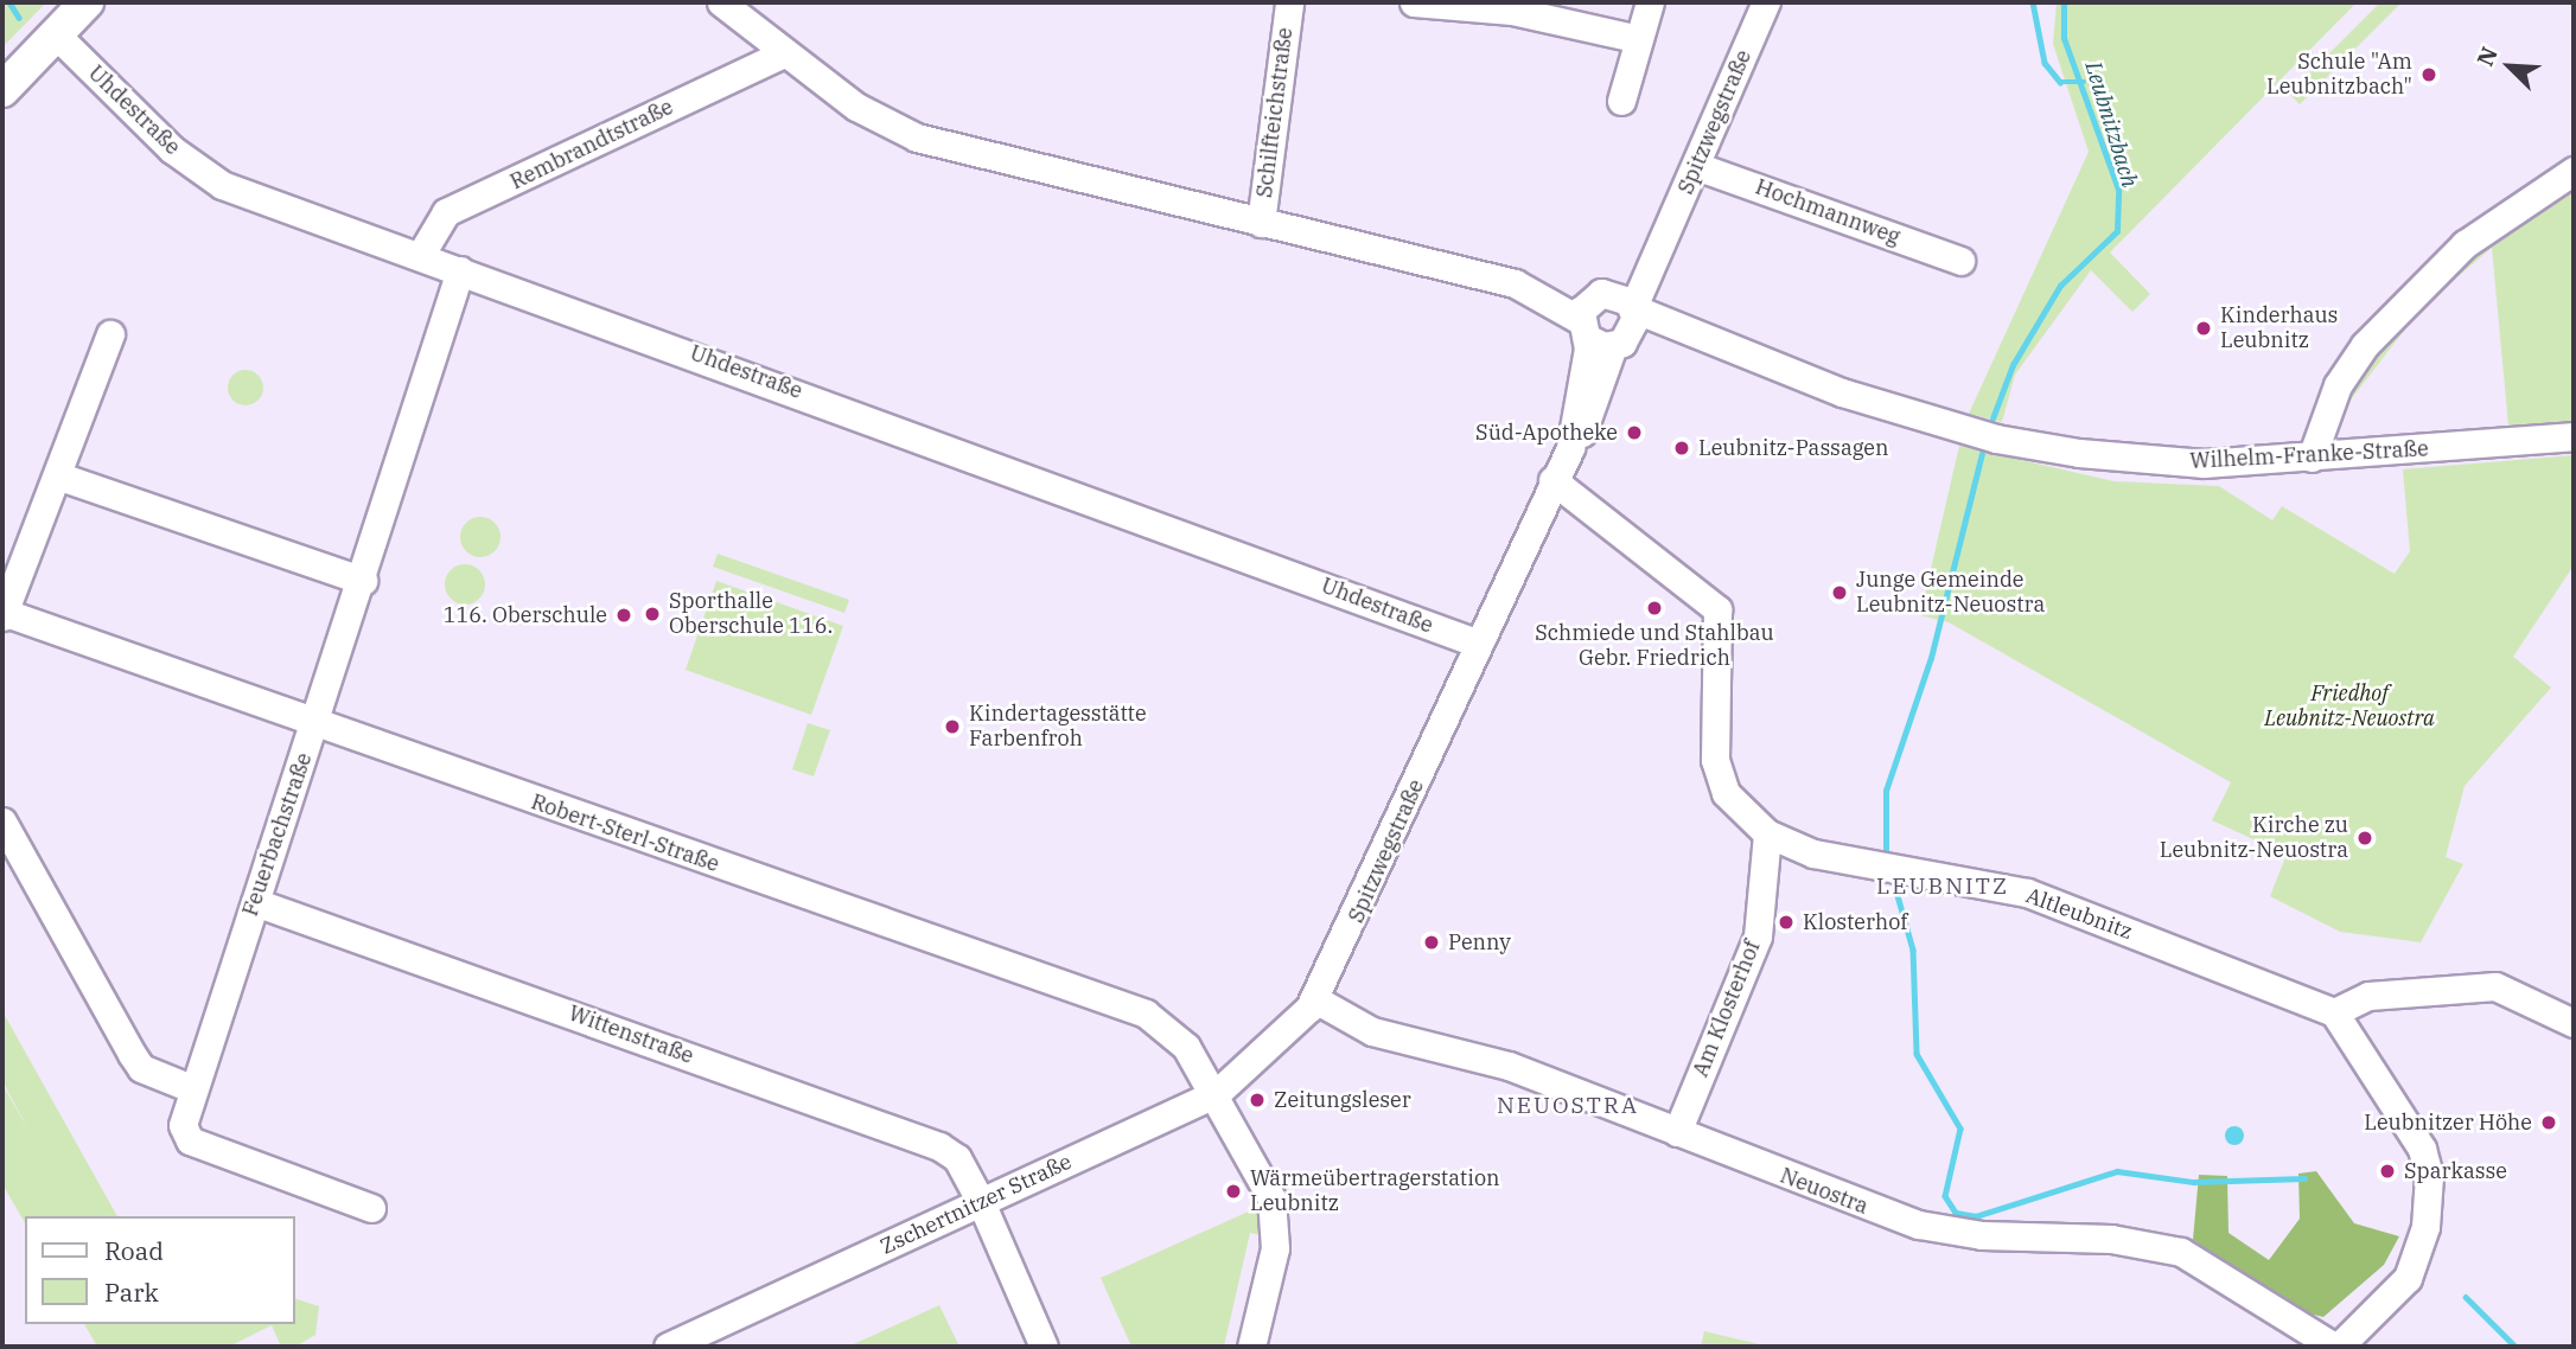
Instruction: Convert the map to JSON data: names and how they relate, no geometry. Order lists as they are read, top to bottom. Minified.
{"streets":{"street":["Uhdestraße","Schilfteichstraße","Spitzwegstraße","Rembrandtstraße","Hochmannweg","Wilhelm-Franke-Straße","Robert-Sterl-Straße","Feuerbachstraße","Altleubnitz","Am Klosterhof","Wittenstraße","Neuostra","Zschertnitzer Straße"]},"crossings":[["Uhdestraße","Spitzwegstraße"],["Uhdestraße","Rembrandtstraße"],["Uhdestraße","Feuerbachstraße"],["Schilfteichstraße","Wilhelm-Franke-Straße"],["Spitzwegstraße","Hochmannweg"],["Spitzwegstraße","Wilhelm-Franke-Straße"],["Spitzwegstraße","Altleubnitz"],["Spitzwegstraße","Neuostra"],["Spitzwegstraße","Zschertnitzer Straße"],["Rembrandtstraße","Wilhelm-Franke-Straße"],["Robert-Sterl-Straße","Feuerbachstraße"],["Robert-Sterl-Straße","Zschertnitzer Straße"],["Feuerbachstraße","Wittenstraße"],["Altleubnitz","Am Klosterhof"],["Am Klosterhof","Neuostra"],["Wittenstraße","Zschertnitzer Straße"]],"districts":["LEUBNITZ","NEUOSTRA"],"water":["Leubnitzbach"],"parks":["Friedhof Leubnitz-Neuostra"],"places":["Schule \"Am Leubnitzbach\"","Kinderhaus Leubnitz","Süd-Apotheke","Leubnitz-Passagen","Junge Gemeinde Leubnitz-Neuostra","Schmiede und Stahlbau Gebr. Friedrich","Sporthalle Oberschule 116.","116. Oberschule","Kindertagesstätte Farbenfroh","Kirche zu Leubnitz-Neuostra","Klosterhof","Penny","Zeitungsleser","Leubnitzer Höhe","Sparkasse","Wärmeübertragerstation Leubnitz"],"legend":["Road","Park"],"north":"top left"}
